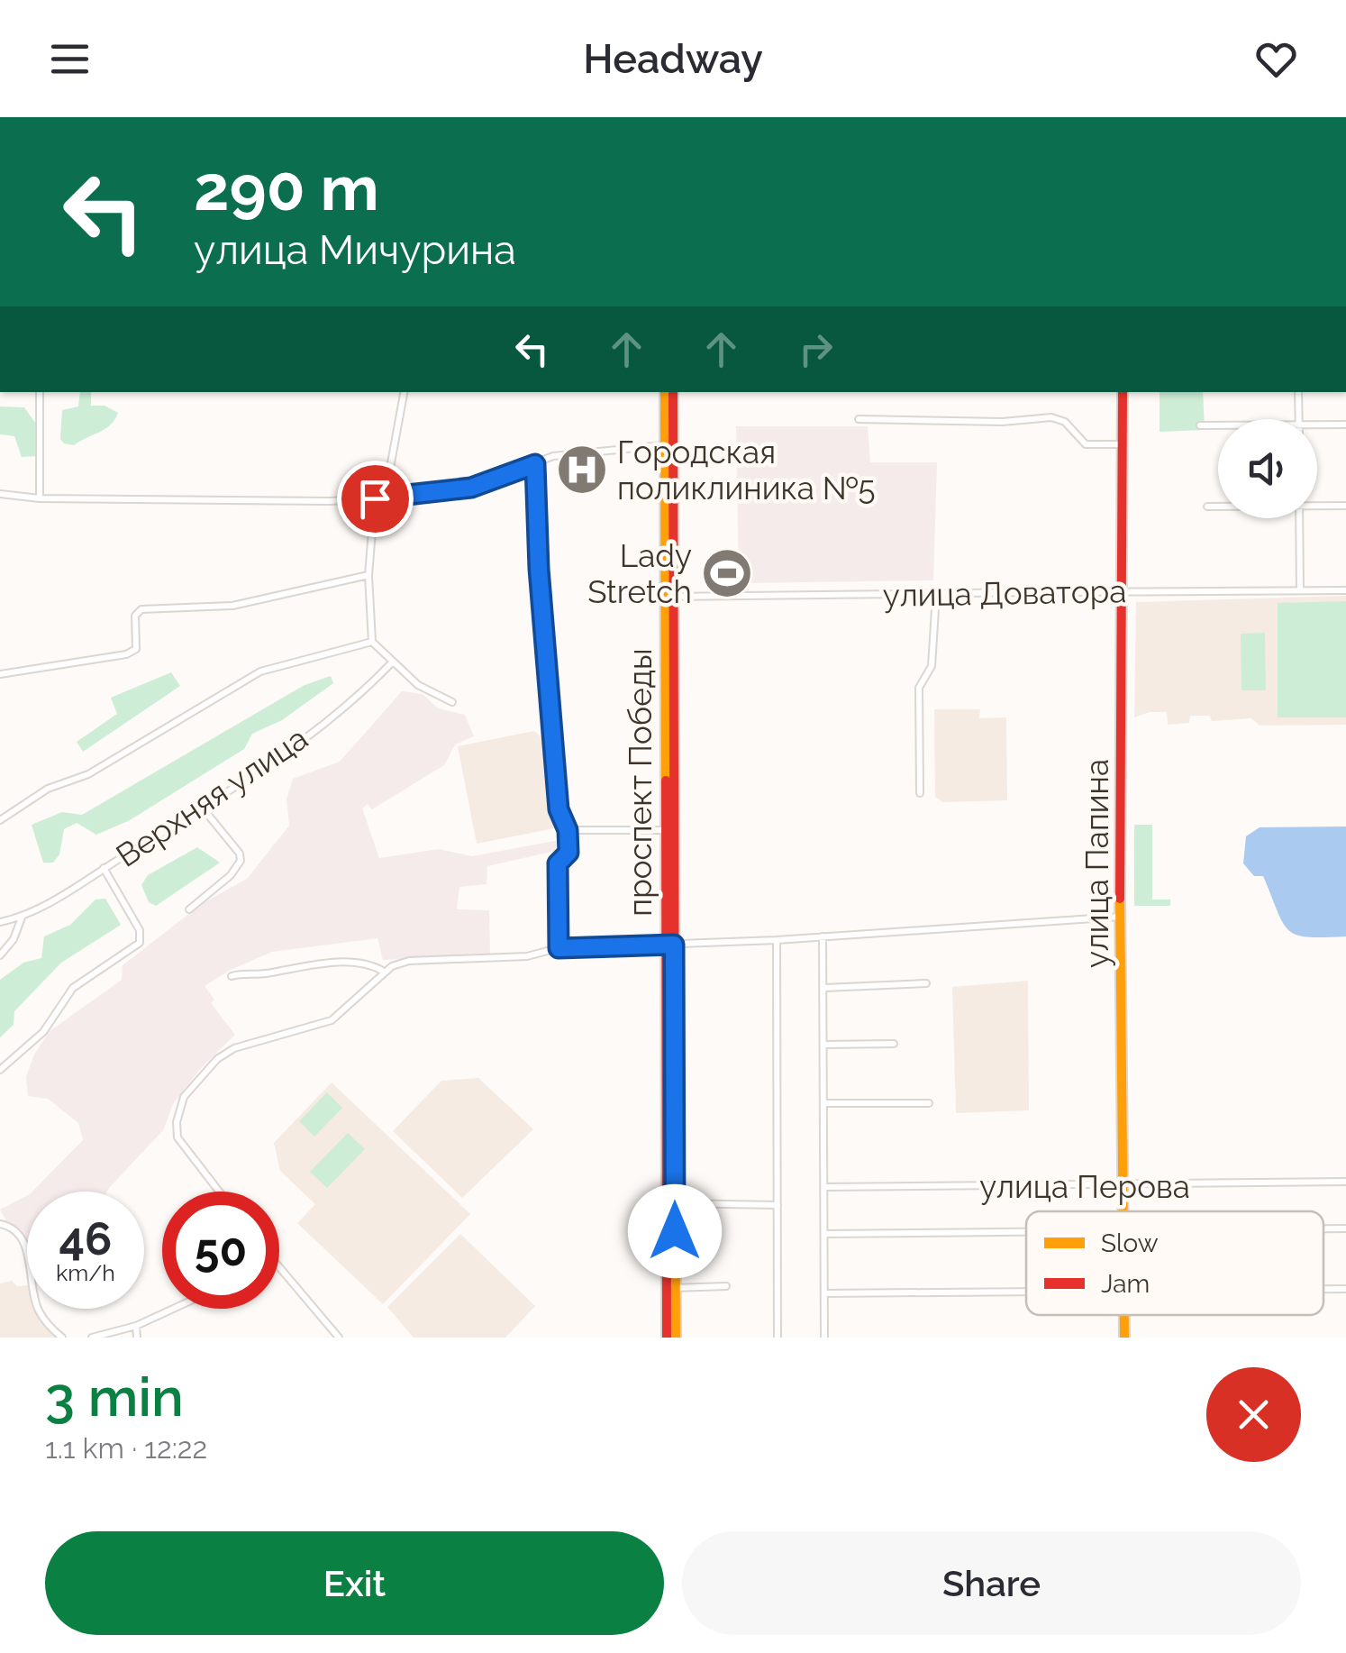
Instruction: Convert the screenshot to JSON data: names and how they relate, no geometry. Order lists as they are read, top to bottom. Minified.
{"streets":{"main road":["проспект Победы","улица Папина"],"street":["улица Доватора","Верхняя улица","улица Перова"]},"crossings":[["улица Доватора","проспект Победы"],["улица Доватора","улица Папина"],["улица Папина","улица Перова"]],"places":{"hospital":["Городская поликлиника №5"],"sports":["Lady Stretch"]},"legend":["Slow","Jam"],"page":{"header":"Headway","turn":["290 m","улица Мичурина"],"speed":"46 km/h","limit":"50","heading":["3 min","1.1 km · 12:22"],"buttons":["Exit","Share"]}}
